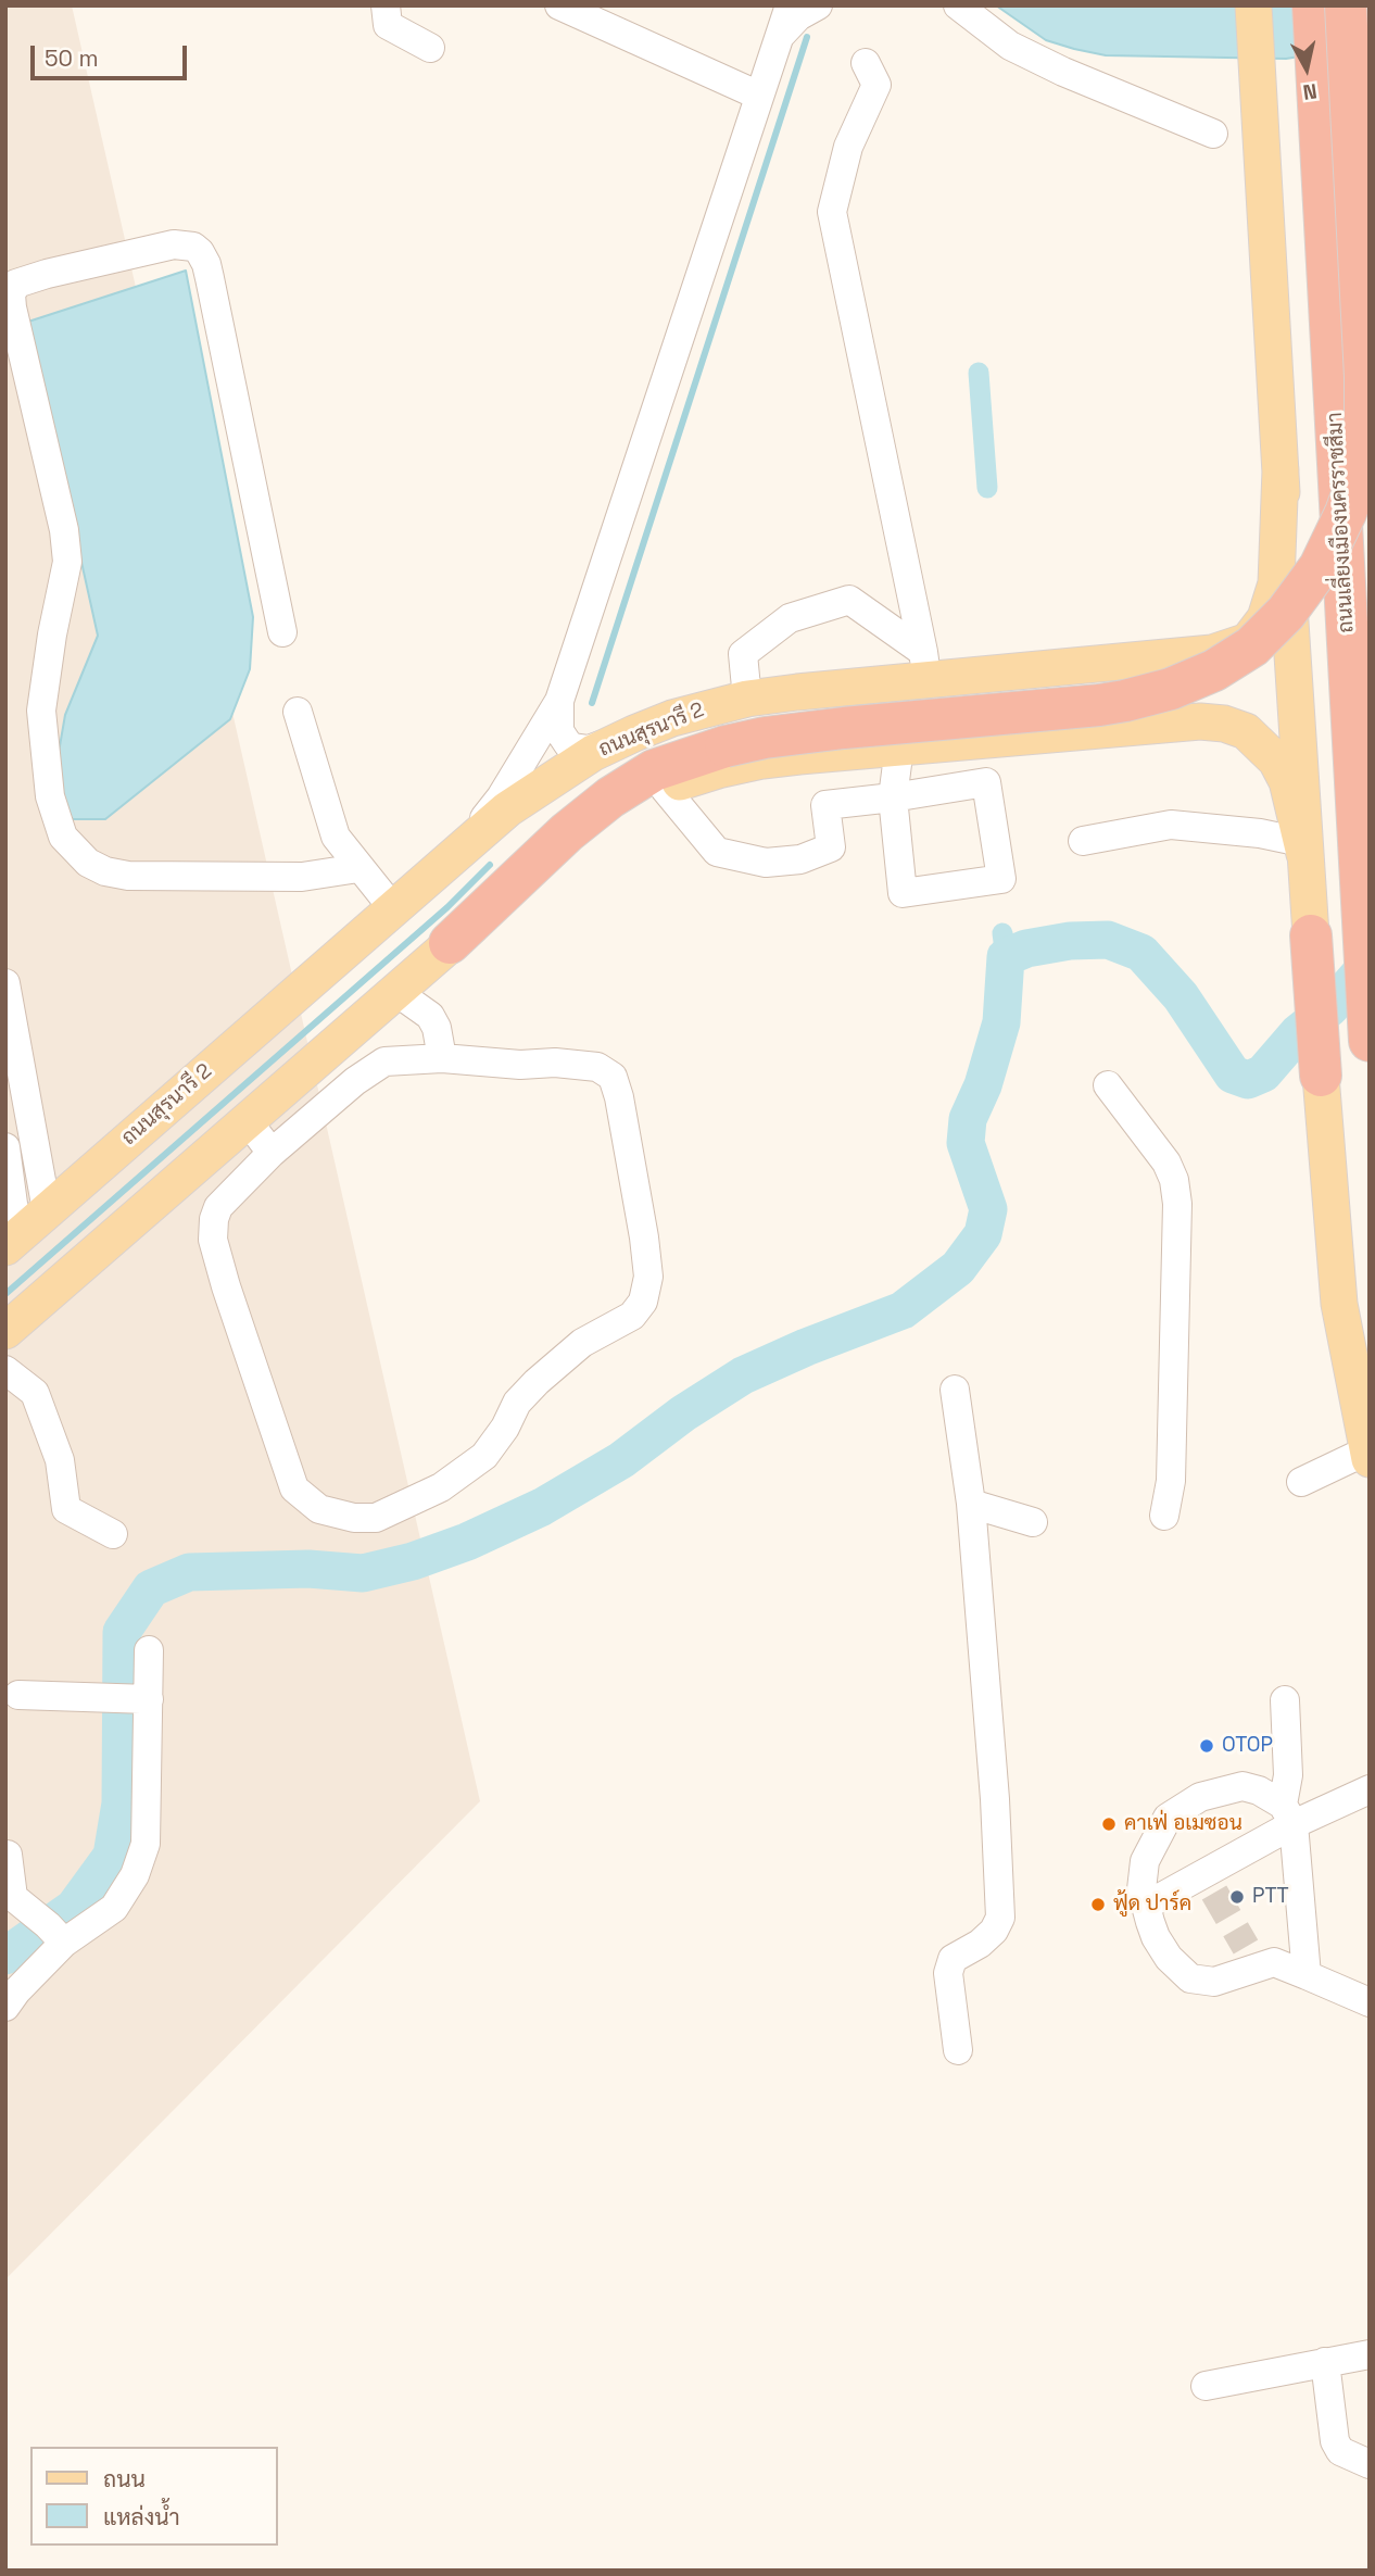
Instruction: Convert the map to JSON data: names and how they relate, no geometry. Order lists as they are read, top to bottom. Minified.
{"streets":{"highway":["ถนนเลี่ยงเมืองนครราชสีมา"],"main road":["ถนนสุรนารี 2"]},"places":["OTOP","คาเฟ่ อเมซอน","PTT","ฟู้ด ปาร์ค"],"legend":["ถนน","แหล่งน้ำ"],"scale_bar":"50 m","north":"bottom"}
